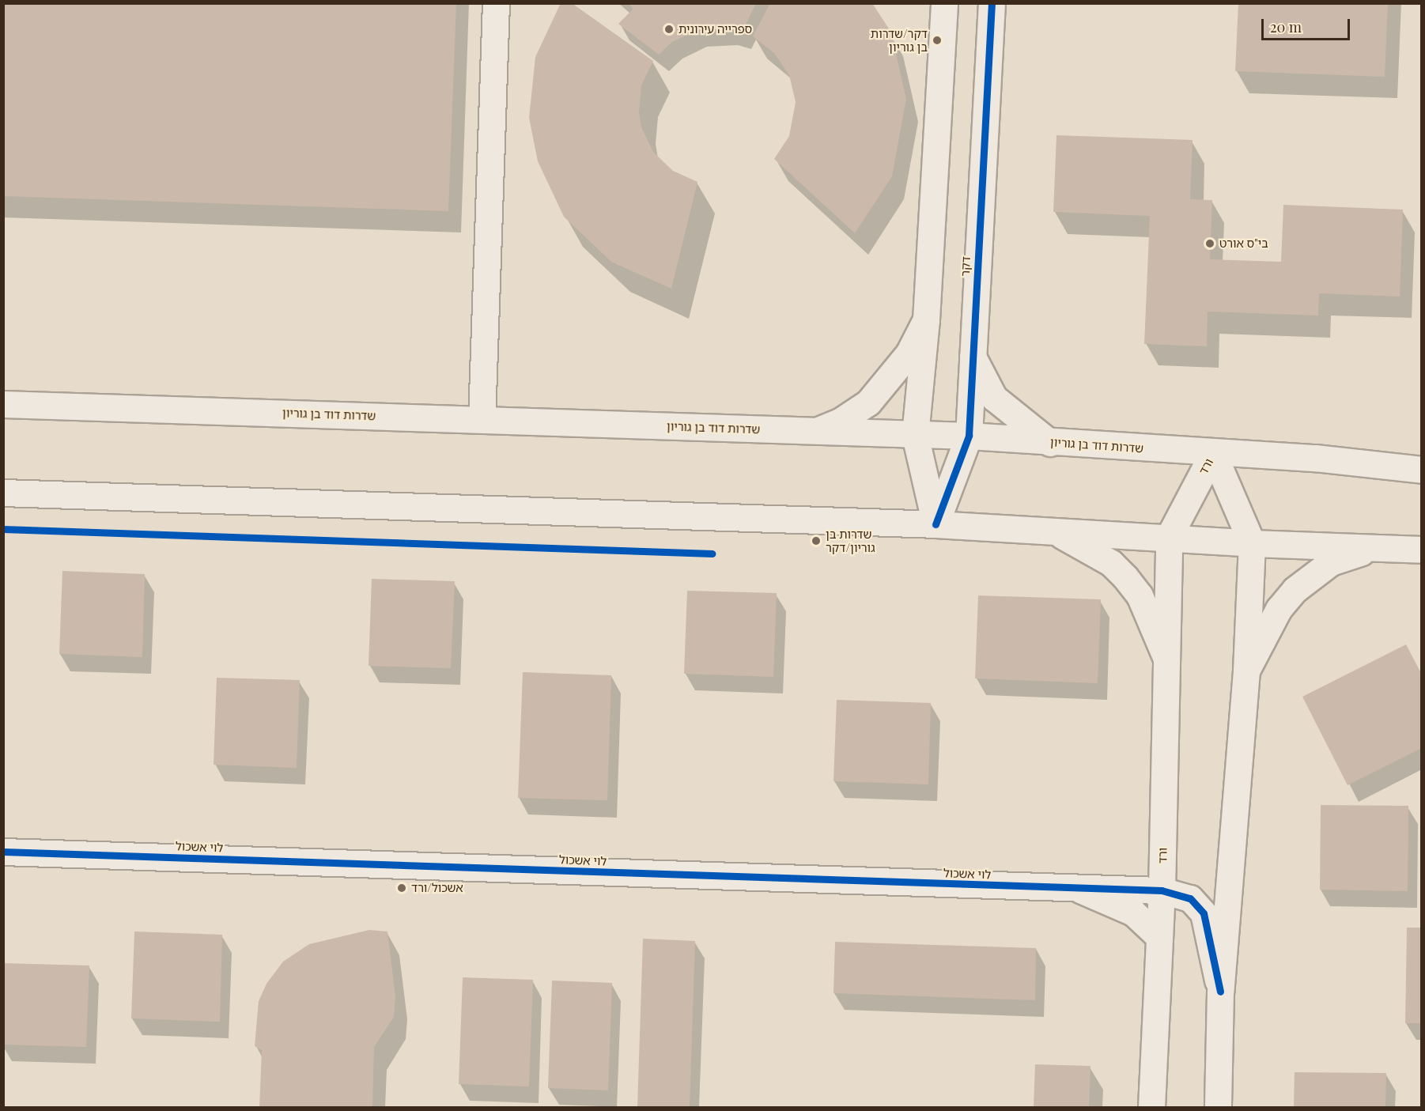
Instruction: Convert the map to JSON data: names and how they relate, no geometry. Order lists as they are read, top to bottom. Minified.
{"streets":{"street":["דקר","שדרות דוד בן גוריון","ורד","לוי אשכול"]},"crossings":[["דקר","שדרות דוד בן גוריון"],["שדרות דוד בן גוריון","ורד"],["ורד","לוי אשכול"]],"places":["ספרייה עירונית","דקר/שדרות בן גוריון","בי\"ס אורט","שדרות בן גוריון/דקר","אשכול/ורד"],"scale_bar":"20 m"}
